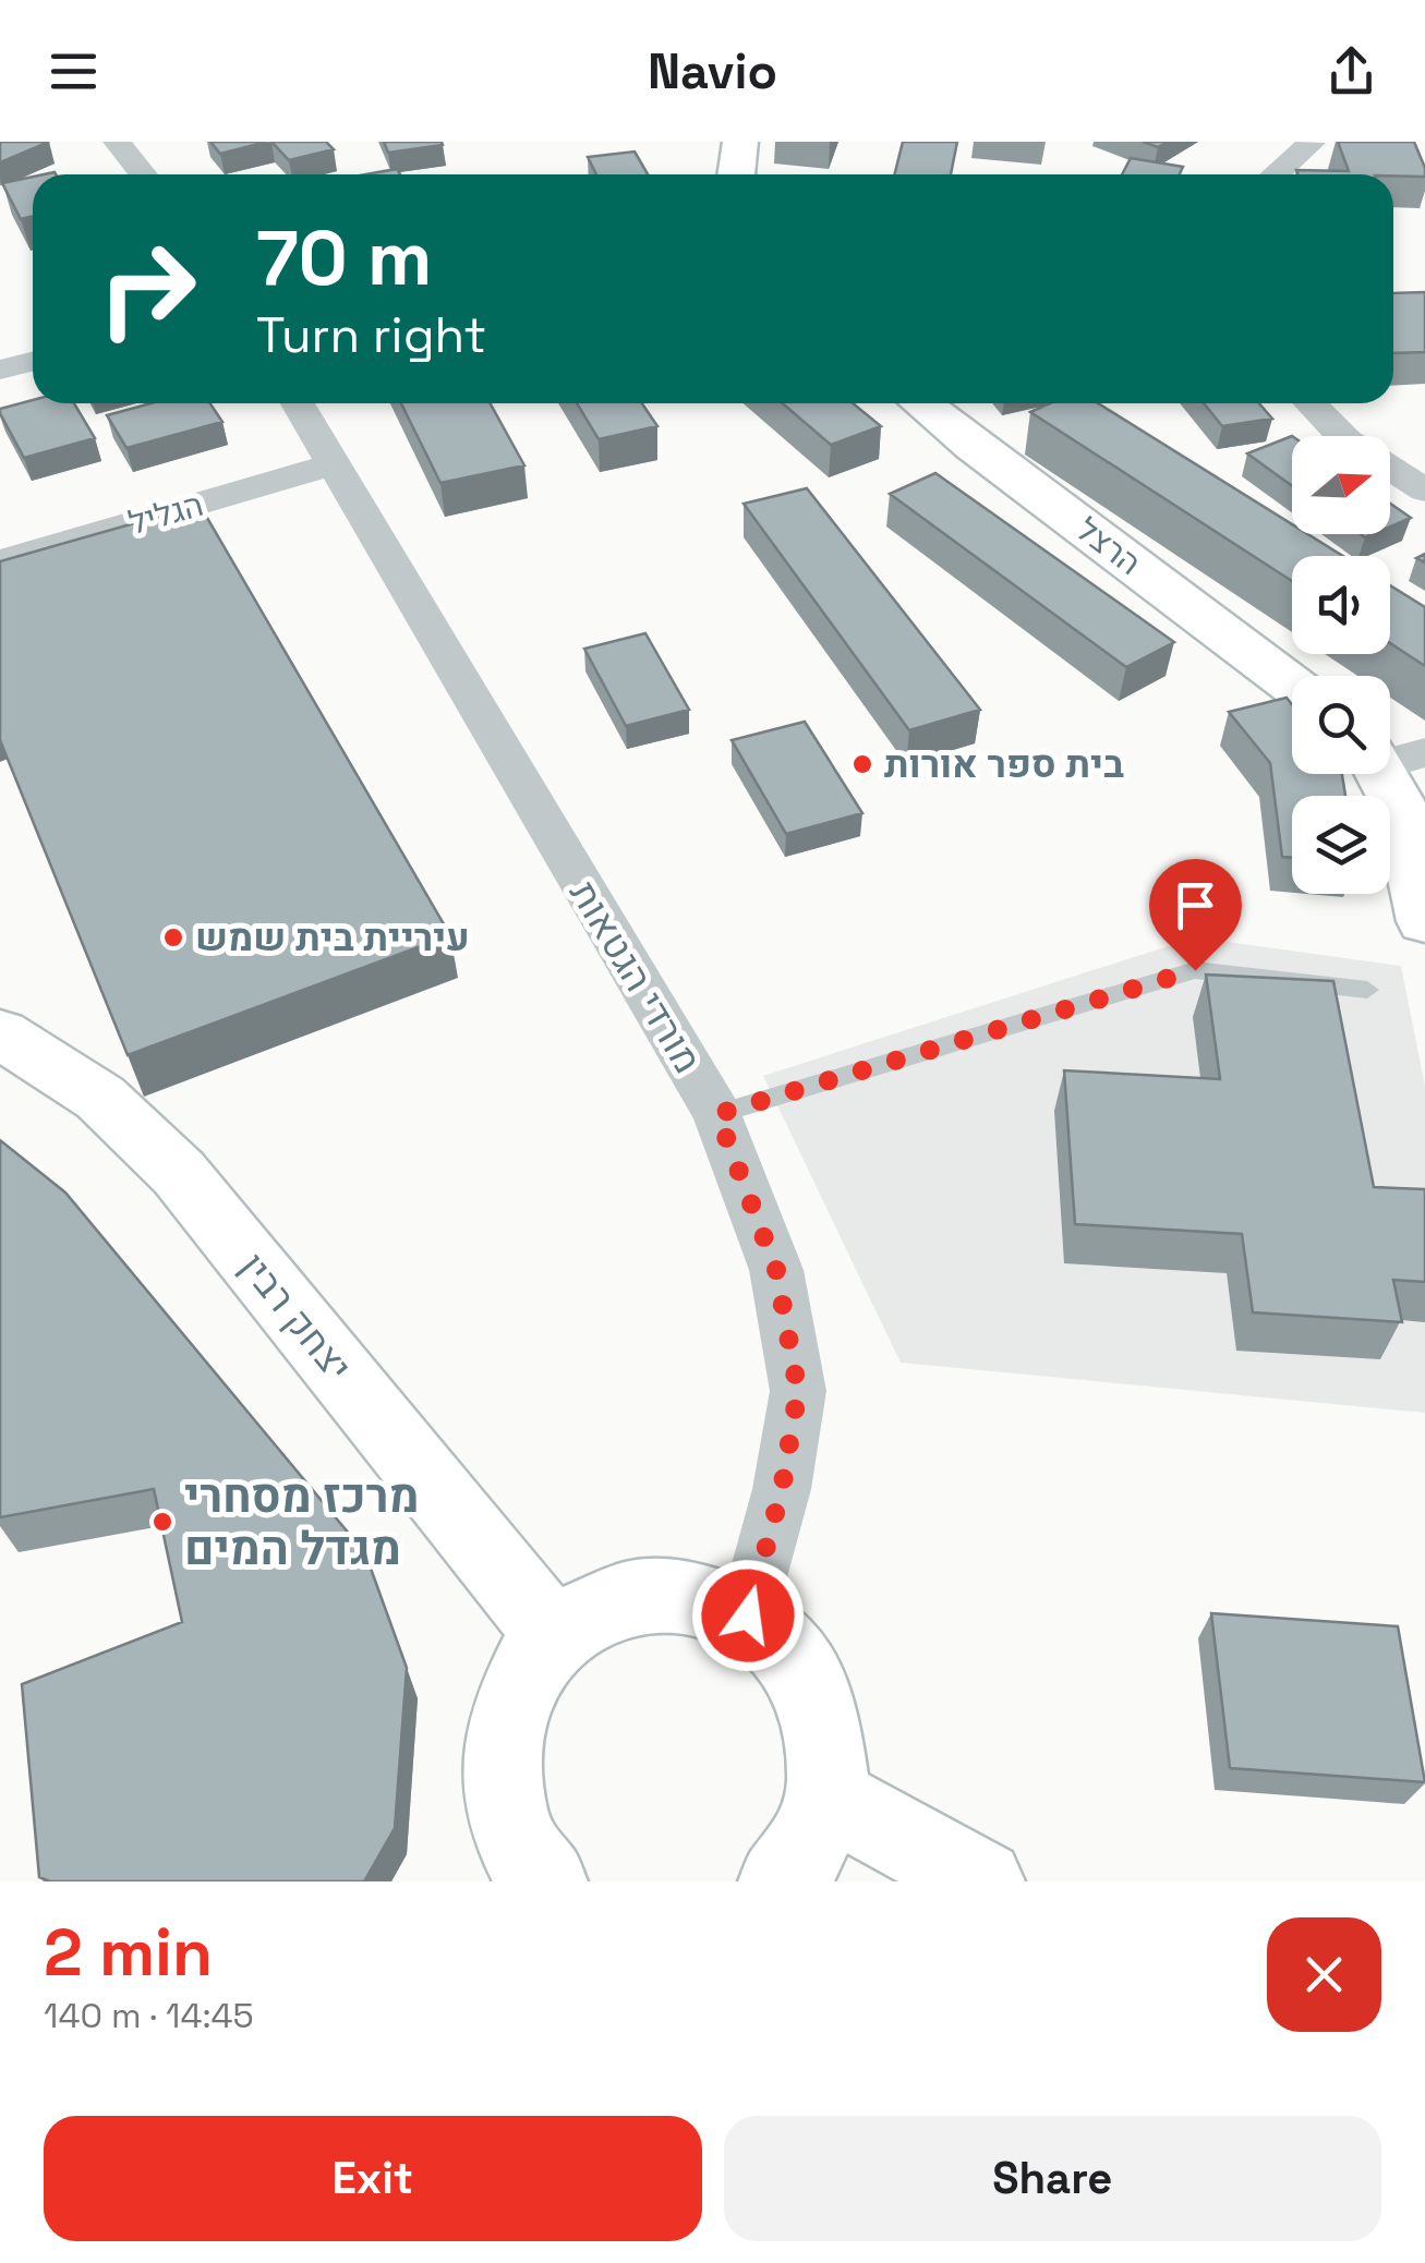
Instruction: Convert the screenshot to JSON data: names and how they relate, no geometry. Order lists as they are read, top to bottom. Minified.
{"streets":{"street":["הגליל","הרצל","מורדי הגטאות","יצחק רבין"]},"crossings":[["הגליל","מורדי הגטאות"]],"places":["בית ספר אורות","עיריית בית שמש","מרכז מסחרי מגדל המים"],"north":"right","page":{"header":"Navio","turn":["70 m","Turn right"],"heading":["2 min","140 m · 14:45"],"buttons":["Exit","Share"]}}
